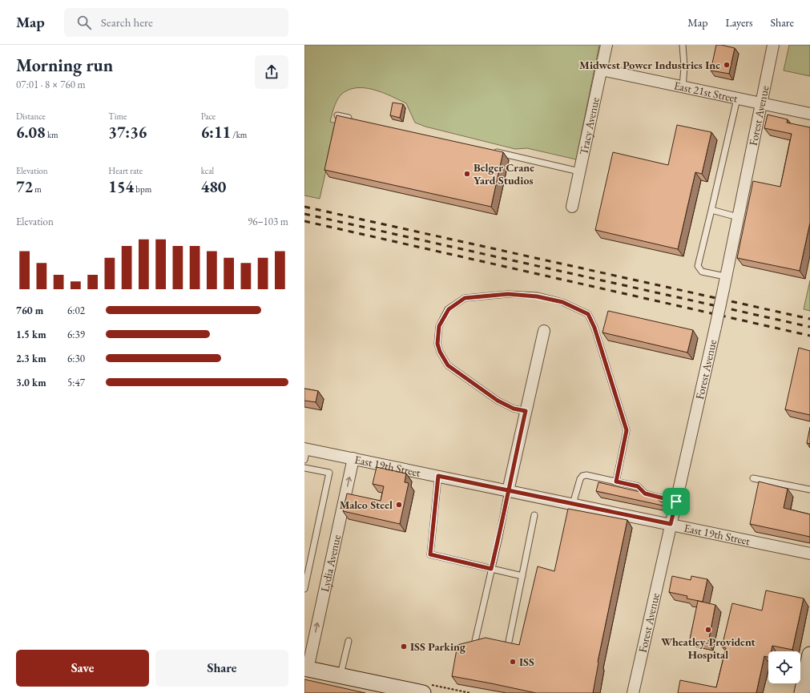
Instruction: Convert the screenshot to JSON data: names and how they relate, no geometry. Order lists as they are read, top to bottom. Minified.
{"streets":{"street":["East 21st Street","Forest Avenue","Tracy Avenue","East 19th Street","Lydia Avenue"]},"crossings":[["East 21st Street","Forest Avenue"],["East 21st Street","Tracy Avenue"],["Forest Avenue","East 19th Street"],["East 19th Street","Lydia Avenue"]],"one_way":["Lydia Avenue"],"places":["Midwest Power Industries Inc","Belger Crane Yard Studios","Malco Steel","Wheatley-Provident Hospital","ISS Parking","ISS"],"page":{"header":"Map","search":"Search here","nav":["Map","Layers","Share"],"heading":["Morning run","07:01 · 8 × 760 m"],"stats":[["Distance","6.08 km"],["Time","37:36"],["Pace","6:11 /km"],["Elevation","72 m"],["Heart rate","154 bpm"],["kcal","480"]],"chart":["Elevation","96–103 m"],"list":[{"name":"760 m","note":"6:02"},{"name":"1.5 km","note":"6:39"},{"name":"2.3 km","note":"6:30"},{"name":"3.0 km","note":"5:47"}],"buttons":["Save","Share"]}}
